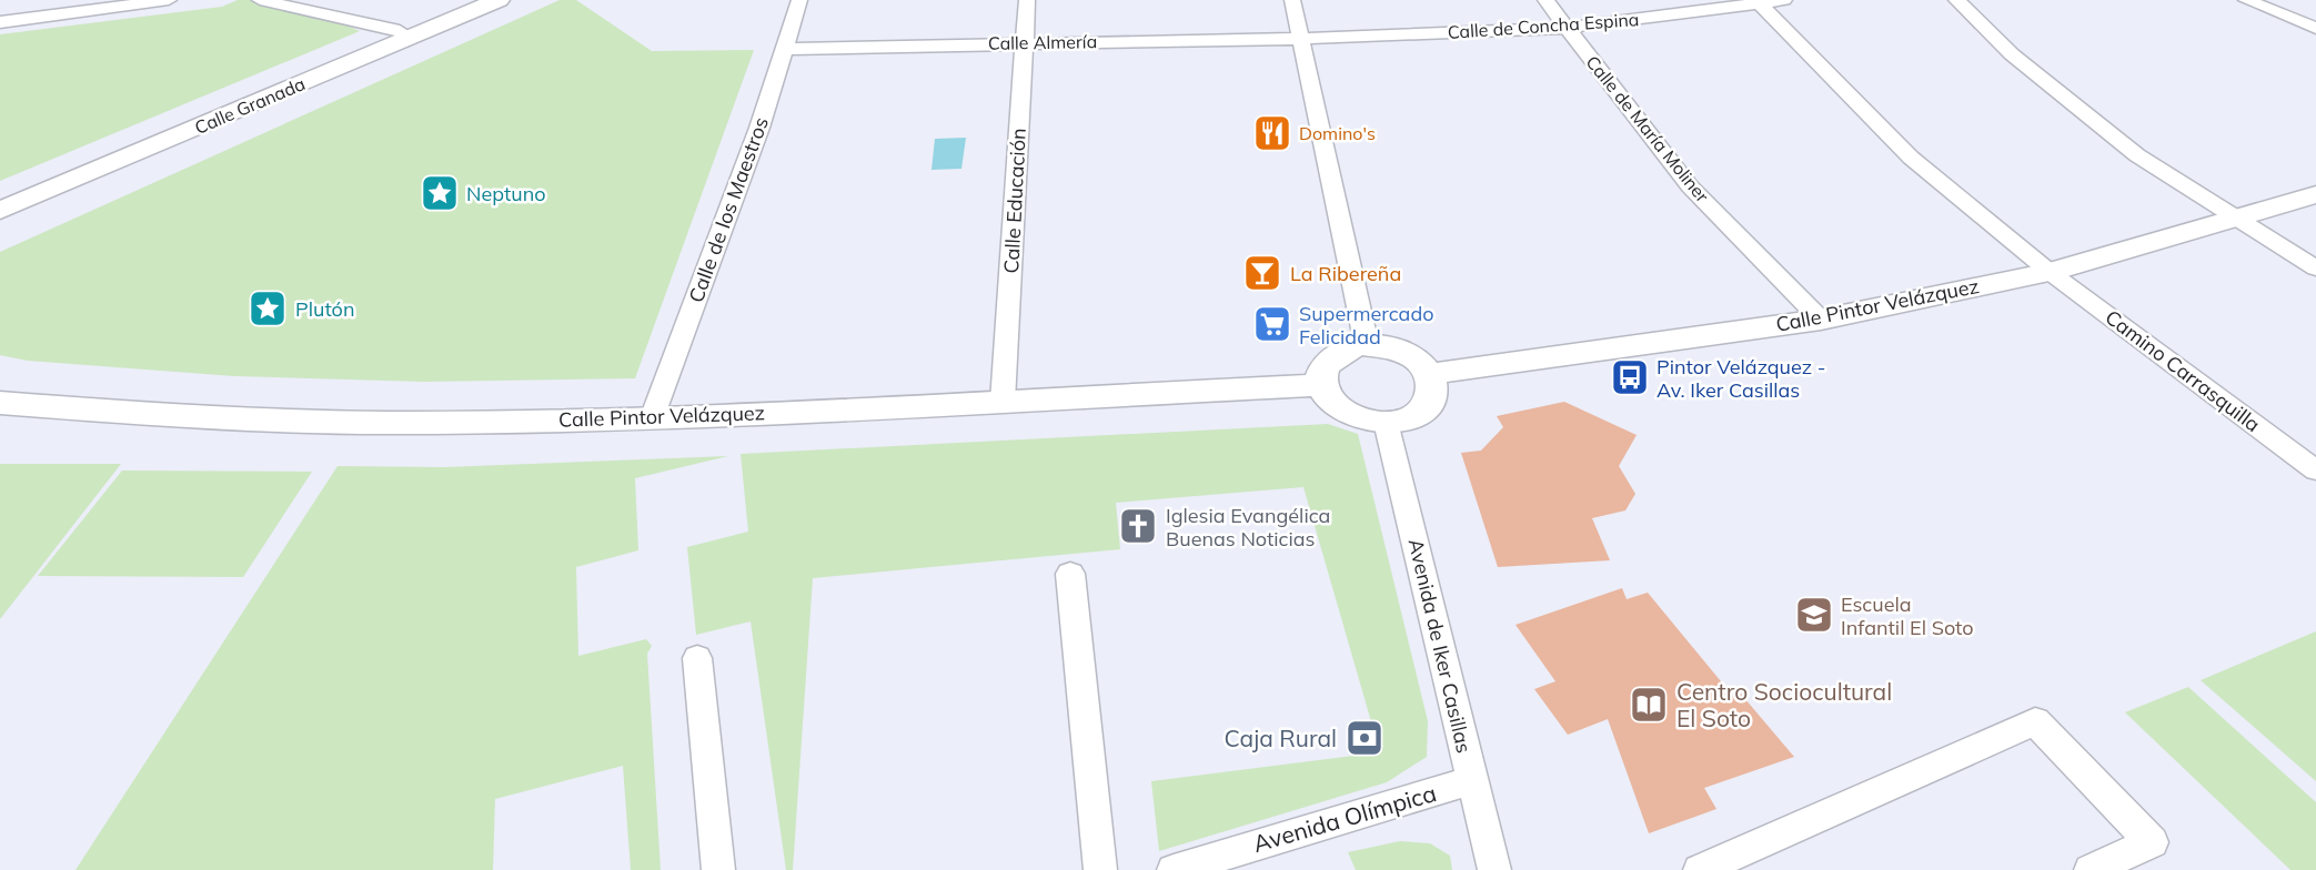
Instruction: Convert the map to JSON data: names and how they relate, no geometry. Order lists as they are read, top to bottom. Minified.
{"streets":{"street":["Calle de Concha Espina","Calle Almería","Calle Granada","Calle de María Moliner","Calle Educación","Calle de los Maestros","Calle Pintor Velázquez","Camino Carrasquilla","Avenida de Iker Casillas","Avenida Olímpica"]},"crossings":[["Calle de Concha Espina","Calle Almería"],["Calle de Concha Espina","Calle de María Moliner"],["Calle de Concha Espina","Camino Carrasquilla"],["Calle Almería","Calle Educación"],["Calle Almería","Calle de los Maestros"],["Calle de María Moliner","Calle Pintor Velázquez"],["Calle Educación","Calle Pintor Velázquez"],["Calle de los Maestros","Calle Pintor Velázquez"],["Calle Pintor Velázquez","Camino Carrasquilla"],["Calle Pintor Velázquez","Avenida de Iker Casillas"],["Avenida de Iker Casillas","Avenida Olímpica"]],"places":{"restaurant":["Domino's"],"place":["Neptuno","Plutón"],"bar":["La Ribereña"],"supermarket":["Supermercado Felicidad"],"bus stop":["Pintor Velázquez - Av. Iker Casillas"],"church":["Iglesia Evangélica Buenas Noticias"],"school or university":["Escuela Infantil El Soto"],"library":["Centro Sociocultural El Soto"],"bank":["Caja Rural"]}}
